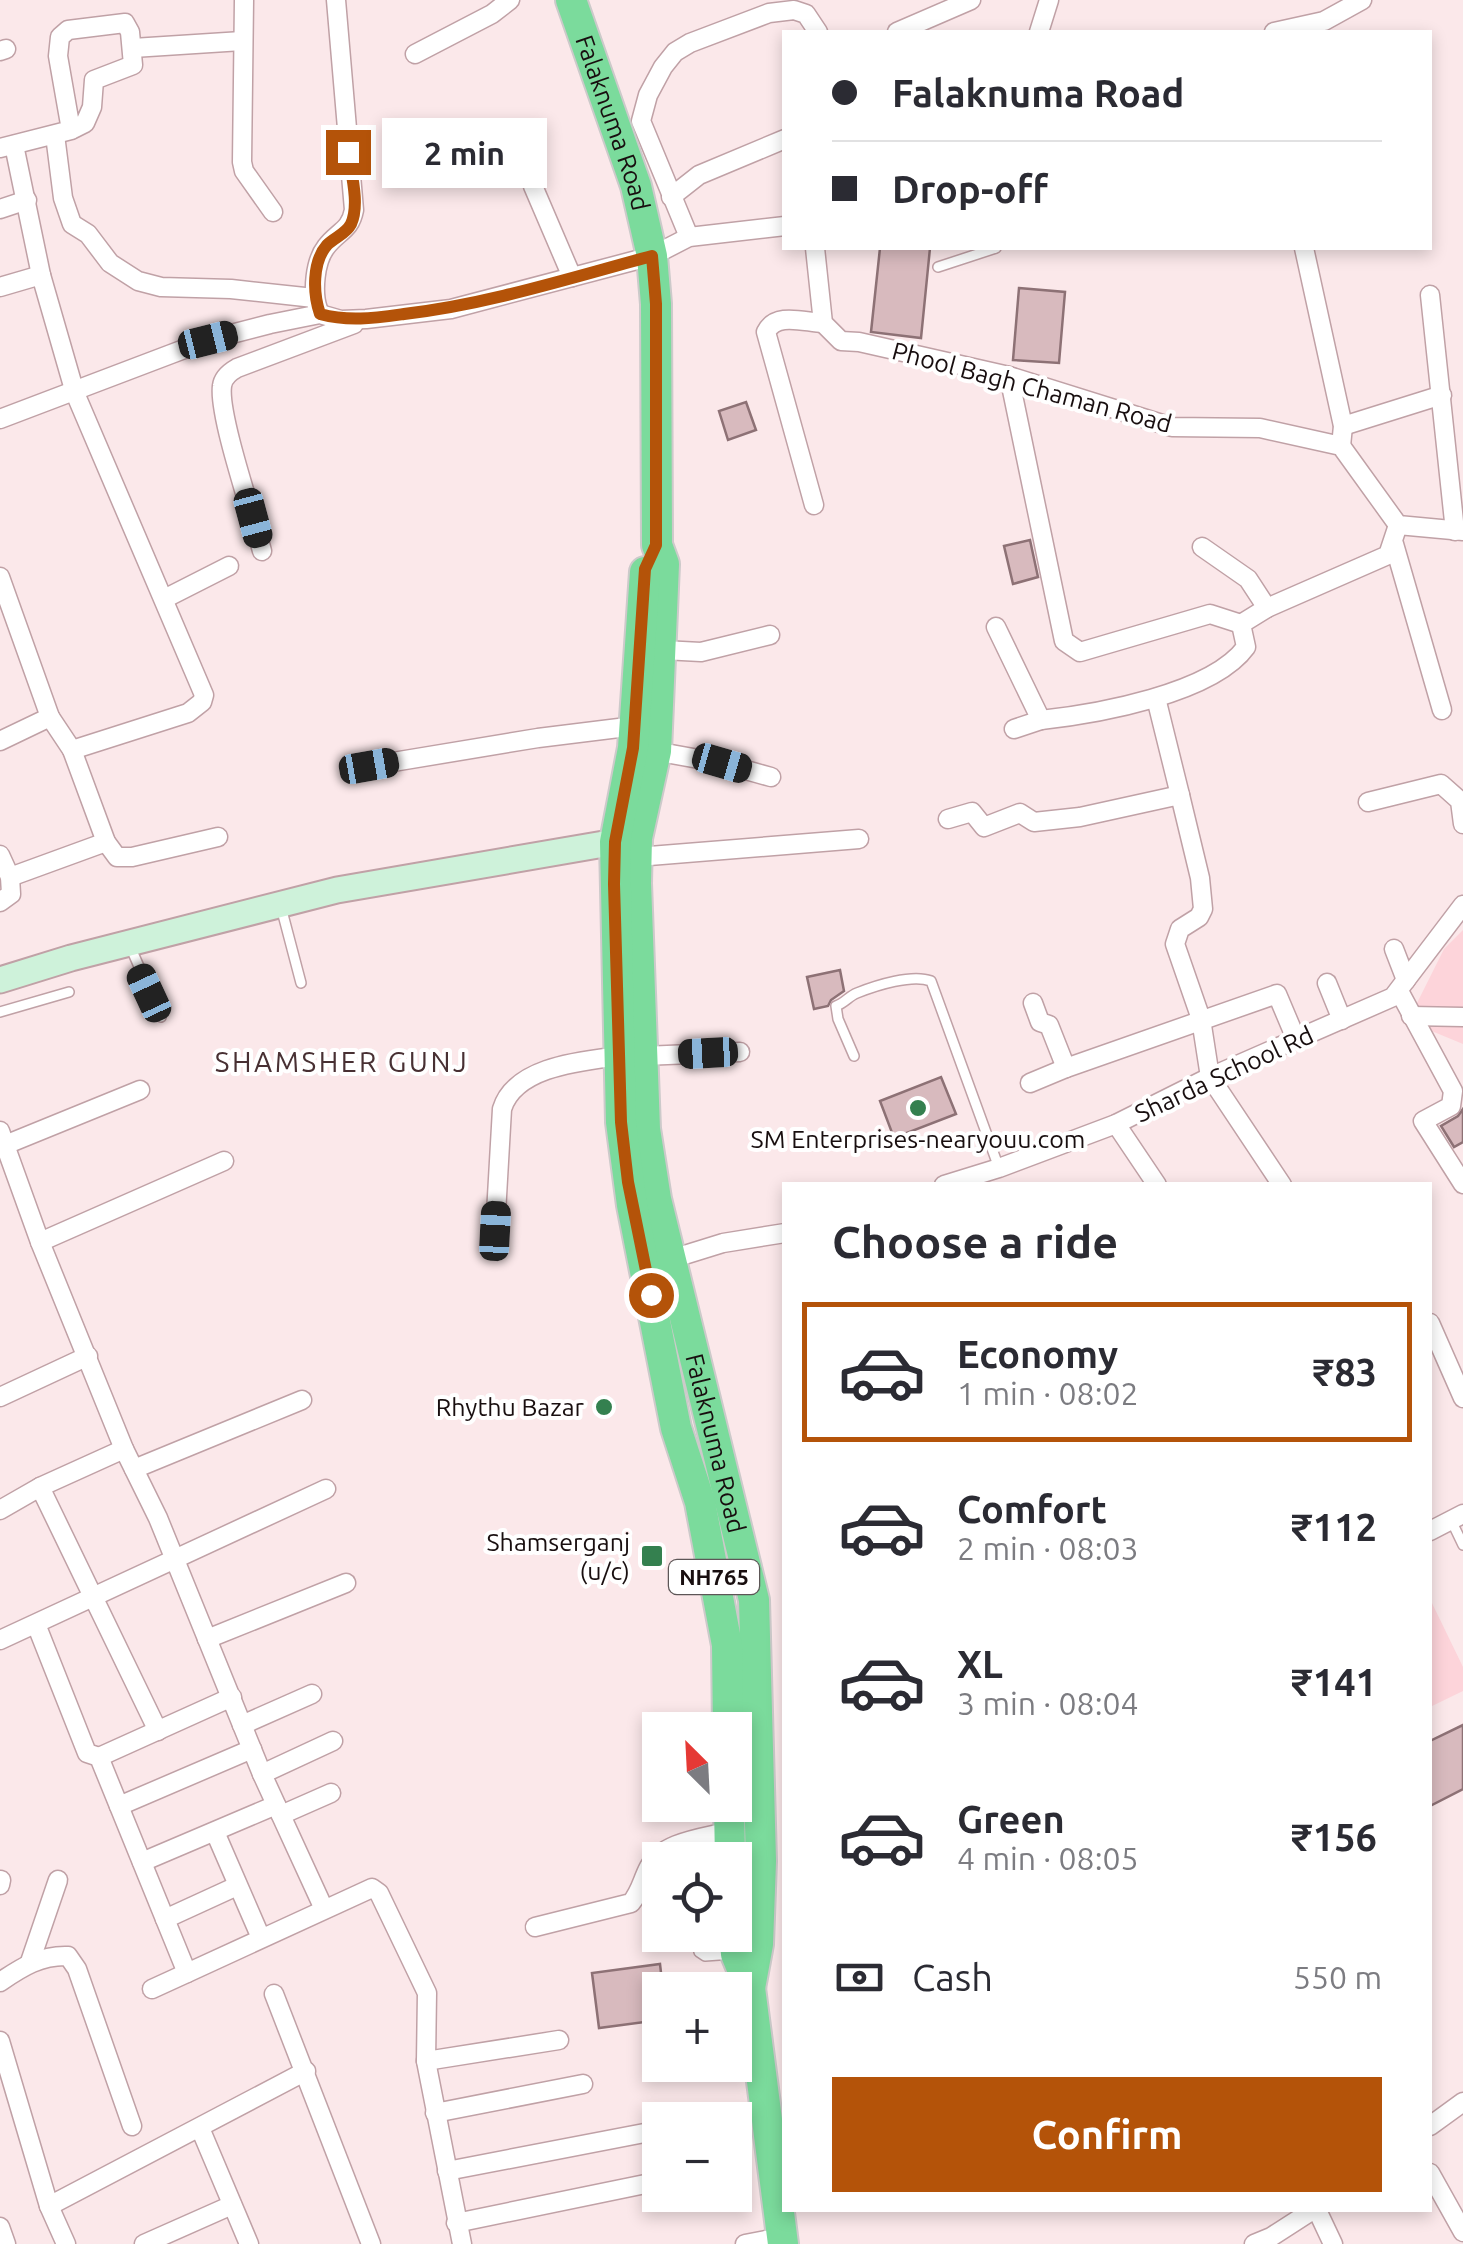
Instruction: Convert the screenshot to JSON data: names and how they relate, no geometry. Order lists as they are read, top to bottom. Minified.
{"streets":{"highway":["Falaknuma Road","NH765"],"street":["Phool Bagh Chaman Road","Sharda School Rd"]},"districts":["SHAMSHER GUNJ"],"places":{"other":["SM Enterprises-nearyouu.com","Rhythu Bazar"],"transit":["Shamserganj (u/c)"]},"north":"top left","page":{"banner":["Falaknuma Road","Drop-off"],"bubble":"2 min","heading":"Choose a ride","list":[{"name":"Economy","note":"1 min · 08:02","value":"₹83"},{"name":"Comfort","note":"2 min · 08:03","value":"₹112"},{"name":"XL","note":"3 min · 08:04","value":"₹141"},{"name":"Green","note":"4 min · 08:05","value":"₹156"}],"map_buttons":["+","−"],"pay":["Cash","550 m"],"buttons":"Confirm"}}
